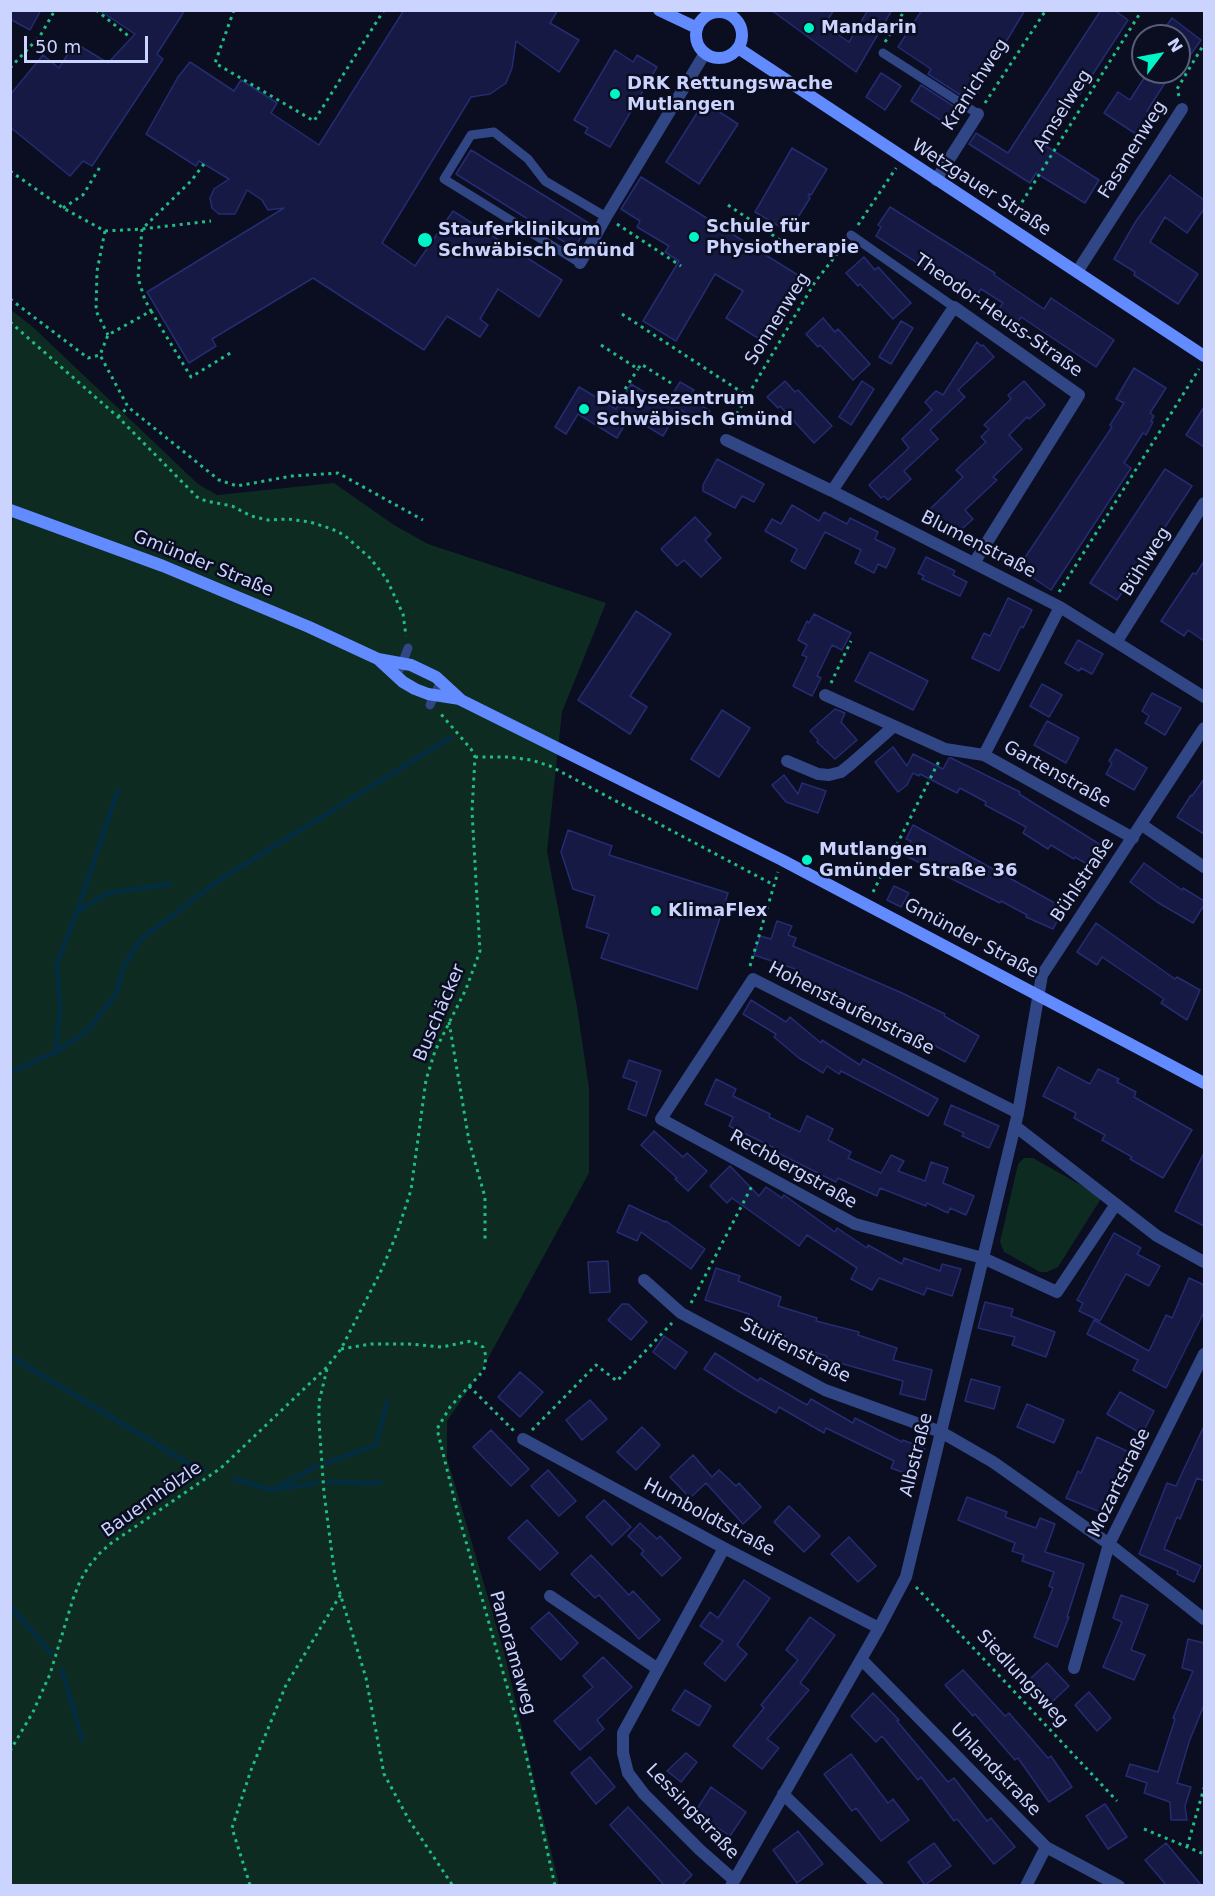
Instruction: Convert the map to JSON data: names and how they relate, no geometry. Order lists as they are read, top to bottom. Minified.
{"streets":{"street":["Kranichweg","Fasanenweg","Wetzgauer Straße","Theodor-Heuss-Straße","Blumenstraße","Bühlweg","Gmünder Straße","Gartenstraße","Bühlstraße","Hohenstaufenstraße","Rechbergstraße","Stuifenstraße","Albstraße","Mozartstraße","Humboldtstraße","Uhlandstraße","Lessingstraße"],"path":["Amselweg","Sonnenweg","Buschäcker","Bauernhölzle","Panoramaweg","Siedlungsweg"]},"crossings":[["Kranichweg","Wetzgauer Straße"],["Amselweg","Wetzgauer Straße"],["Fasanenweg","Wetzgauer Straße"],["Wetzgauer Straße","Sonnenweg"],["Theodor-Heuss-Straße","Sonnenweg"],["Theodor-Heuss-Straße","Blumenstraße"],["Sonnenweg","Blumenstraße"],["Blumenstraße","Bühlweg"],["Blumenstraße","Gartenstraße"],["Gmünder Straße","Bühlstraße"],["Gmünder Straße","Albstraße"],["Gartenstraße","Bühlstraße"],["Bühlstraße","Albstraße"],["Hohenstaufenstraße","Rechbergstraße"],["Hohenstaufenstraße","Albstraße"],["Buschäcker","Bauernhölzle"],["Rechbergstraße","Albstraße"],["Stuifenstraße","Albstraße"],["Stuifenstraße","Mozartstraße"],["Albstraße","Humboldtstraße"],["Albstraße","Siedlungsweg"],["Albstraße","Uhlandstraße"],["Albstraße","Lessingstraße"],["Humboldtstraße","Lessingstraße"]],"places":["Mandarin","DRK Rettungswache Mutlangen","Schule für Physiotherapie","Stauferklinikum Schwäbisch Gmünd","Dialysezentrum Schwäbisch Gmünd","Mutlangen Gmünder Straße 36","KlimaFlex"],"scale_bar":"50 m","north":"top right"}
